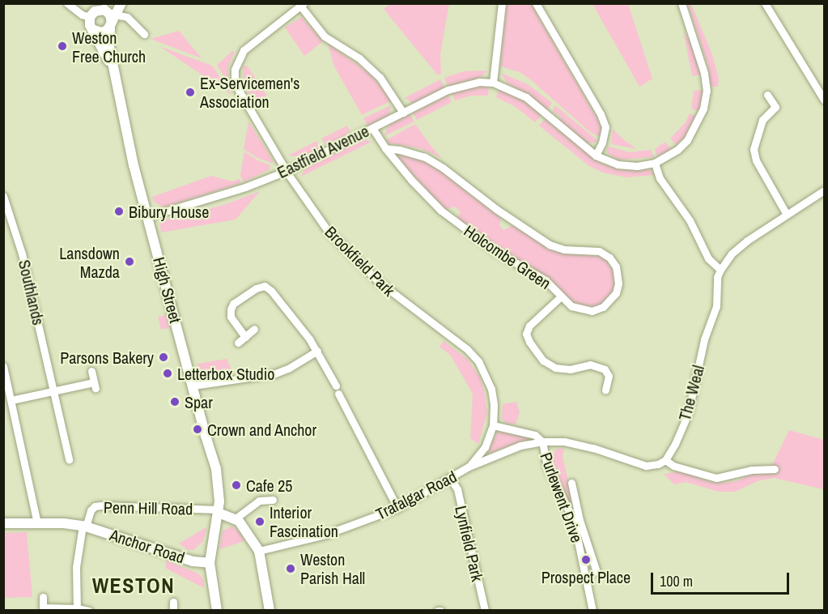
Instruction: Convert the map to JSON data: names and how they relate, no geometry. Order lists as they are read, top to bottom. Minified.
{"streets":{"street":["Eastfield Avenue","Holcombe Green","Brookfield Park","High Street","Southlands","The Weal","Trafalgar Road","Purlewent Drive","Penn Hill Road","Lynfield Park","Anchor Road"]},"crossings":[["Eastfield Avenue","Holcombe Green"],["Eastfield Avenue","Brookfield Park"],["Eastfield Avenue","High Street"],["Brookfield Park","Trafalgar Road"],["High Street","Penn Hill Road"],["High Street","Anchor Road"],["Trafalgar Road","Purlewent Drive"],["Trafalgar Road","Lynfield Park"],["Penn Hill Road","Anchor Road"]],"districts":["WESTON"],"places":["Weston Free Church","Ex-Servicemen's Association","Bibury House","Lansdown Mazda","Parsons Bakery","Letterbox Studio","Spar","Crown and Anchor","Cafe 25","Interior Fascination","Prospect Place","Weston Parish Hall"],"scale_bar":"100 m"}
